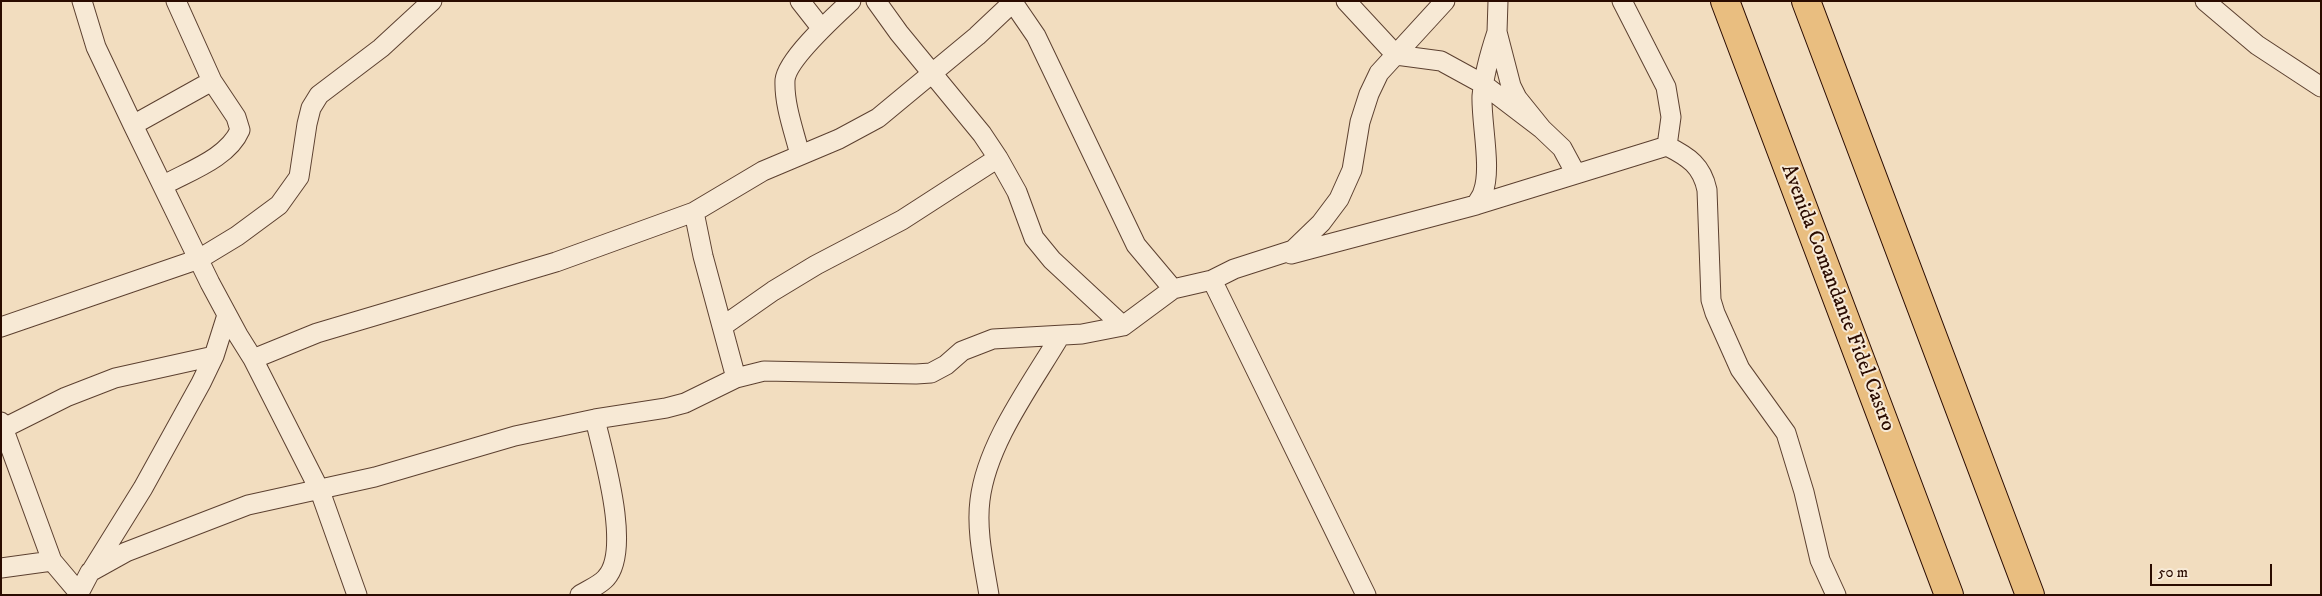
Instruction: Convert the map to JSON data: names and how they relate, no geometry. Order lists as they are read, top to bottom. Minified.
{"streets":{"highway":["Avenida Comandante Fidel Castro"]},"scale_bar":"50 m"}
